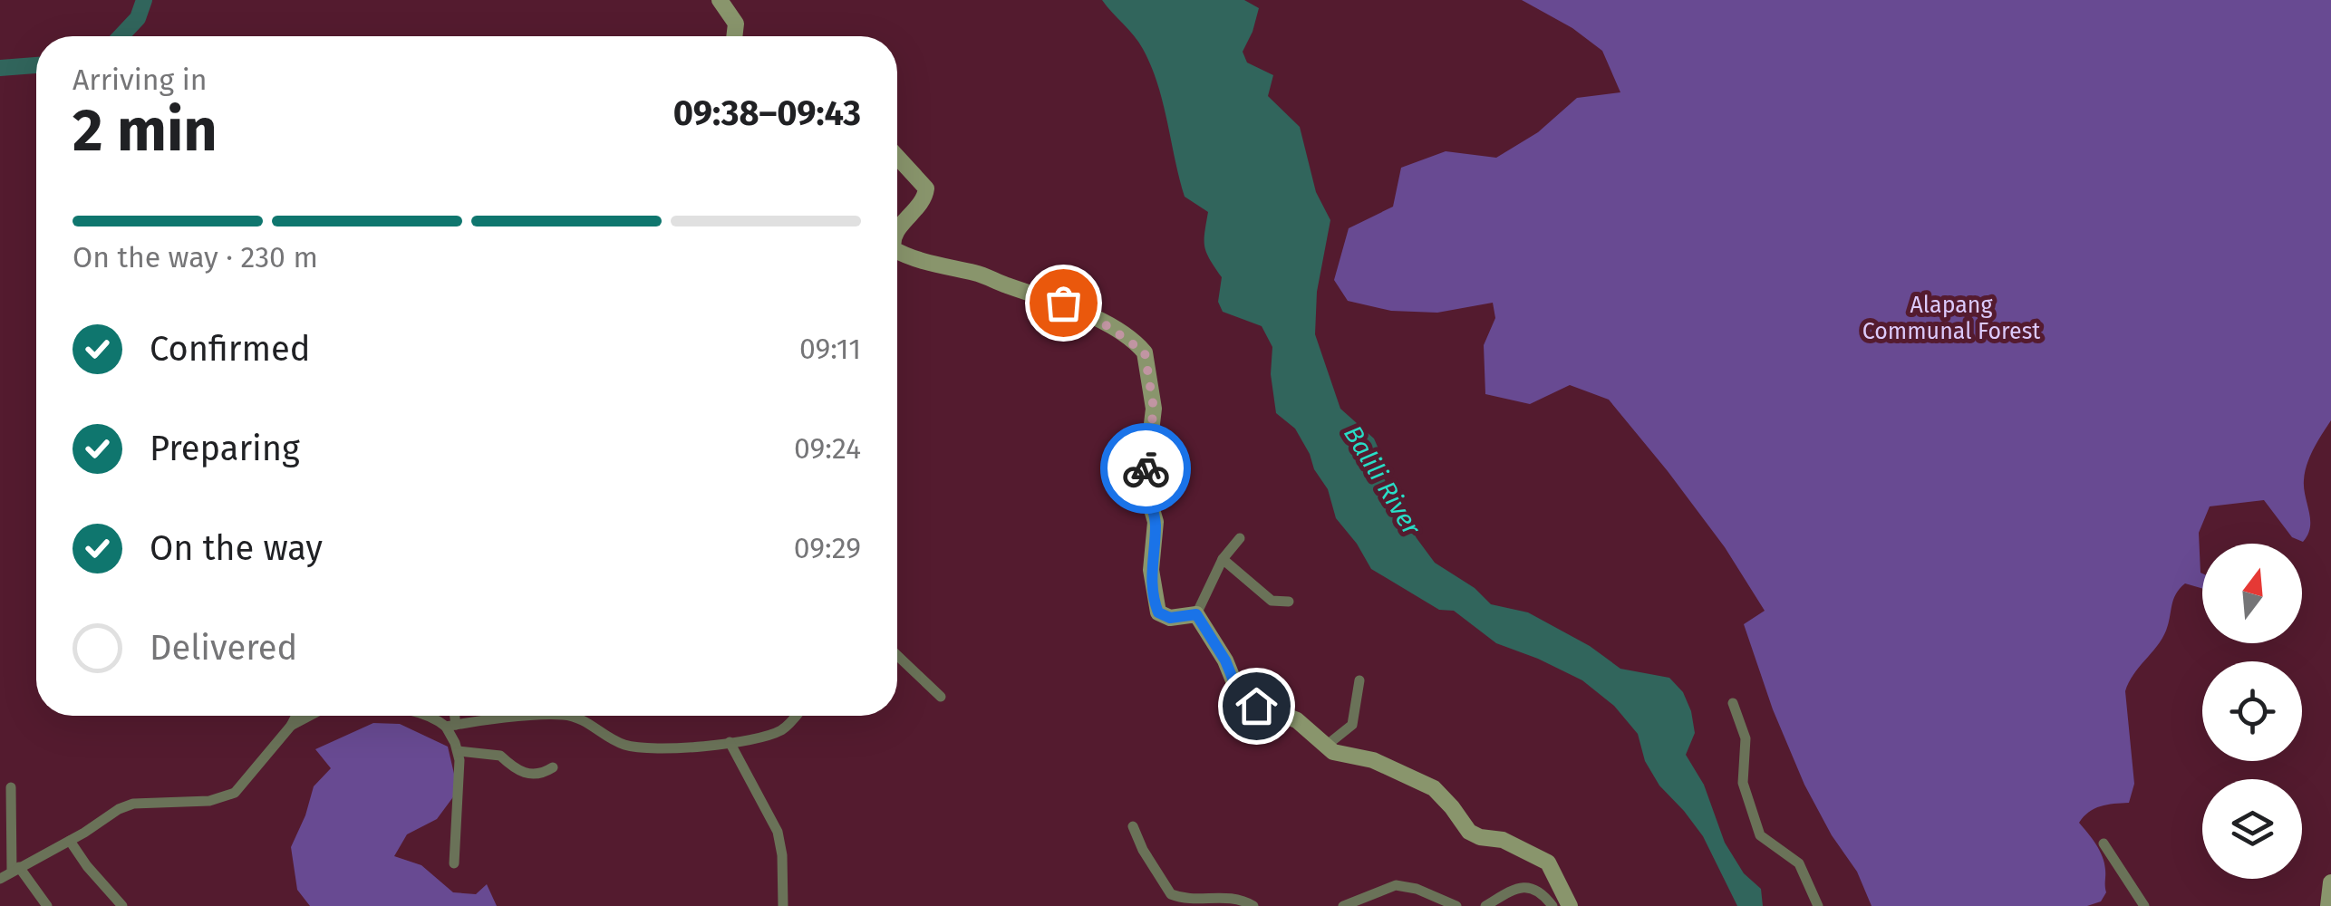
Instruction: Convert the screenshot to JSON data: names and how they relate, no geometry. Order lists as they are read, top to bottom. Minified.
{"water":["Balili River"],"parks":["Alapang Communal Forest"],"north":"top","page":{"heading":["2 min","Arriving in","09:38–09:43"],"bar":"On the way · 230 m","list":[["Confirmed","09:11"],["Preparing","09:24"],["On the way","09:29"],"Delivered"]}}
